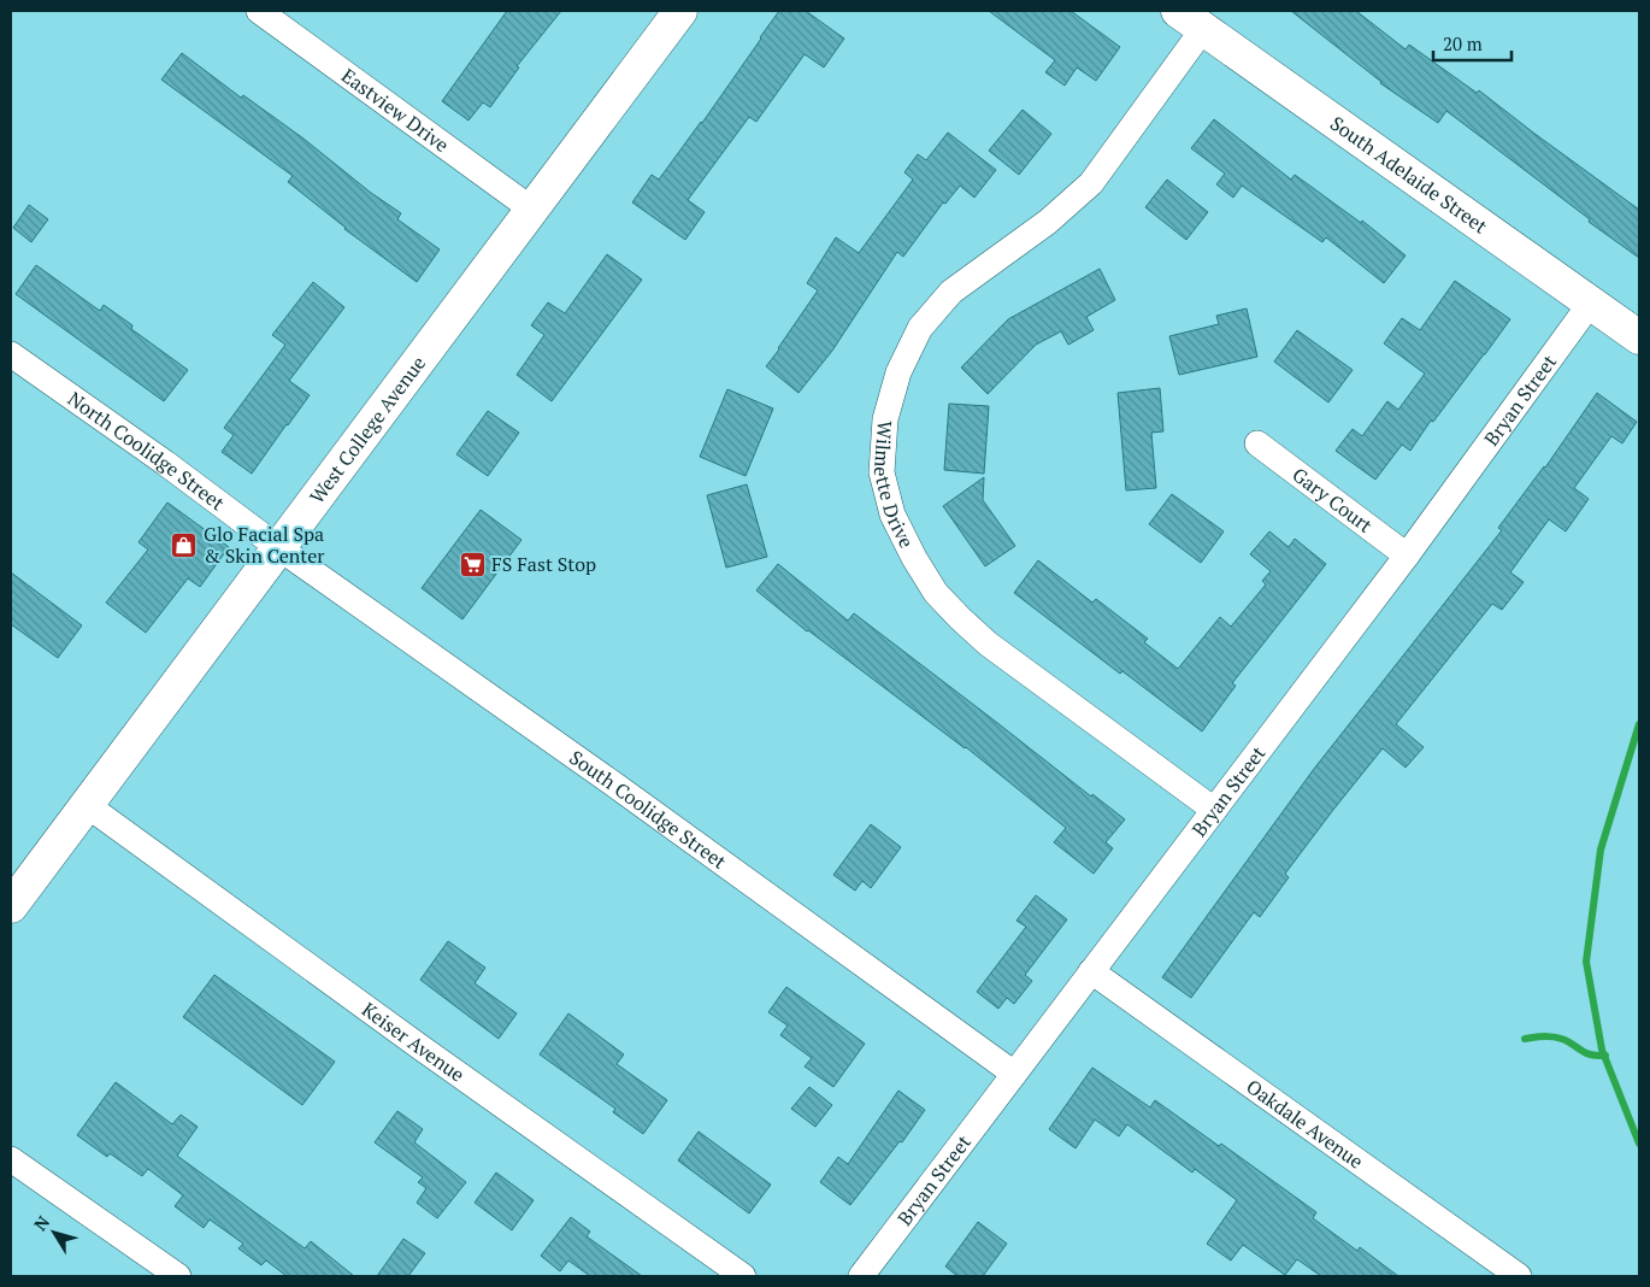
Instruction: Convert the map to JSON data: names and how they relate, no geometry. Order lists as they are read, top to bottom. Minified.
{"streets":{"main road":["South Adelaide Street","West College Avenue"],"street":["Eastview Drive","Bryan Street","North Coolidge Street","Wilmette Drive","Gary Court","South Coolidge Street","Keiser Avenue","Oakdale Avenue"]},"crossings":[["Eastview Drive","West College Avenue"],["South Adelaide Street","Bryan Street"],["South Adelaide Street","Wilmette Drive"],["Bryan Street","Wilmette Drive"],["Bryan Street","Gary Court"],["Bryan Street","South Coolidge Street"],["Bryan Street","Oakdale Avenue"],["West College Avenue","North Coolidge Street"],["West College Avenue","South Coolidge Street"],["West College Avenue","Keiser Avenue"],["North Coolidge Street","South Coolidge Street"]],"places":{"shop":["Glo Facial Spa & Skin Center"],"supermarket":["FS Fast Stop"]},"scale_bar":"20 m","north":"top left"}
